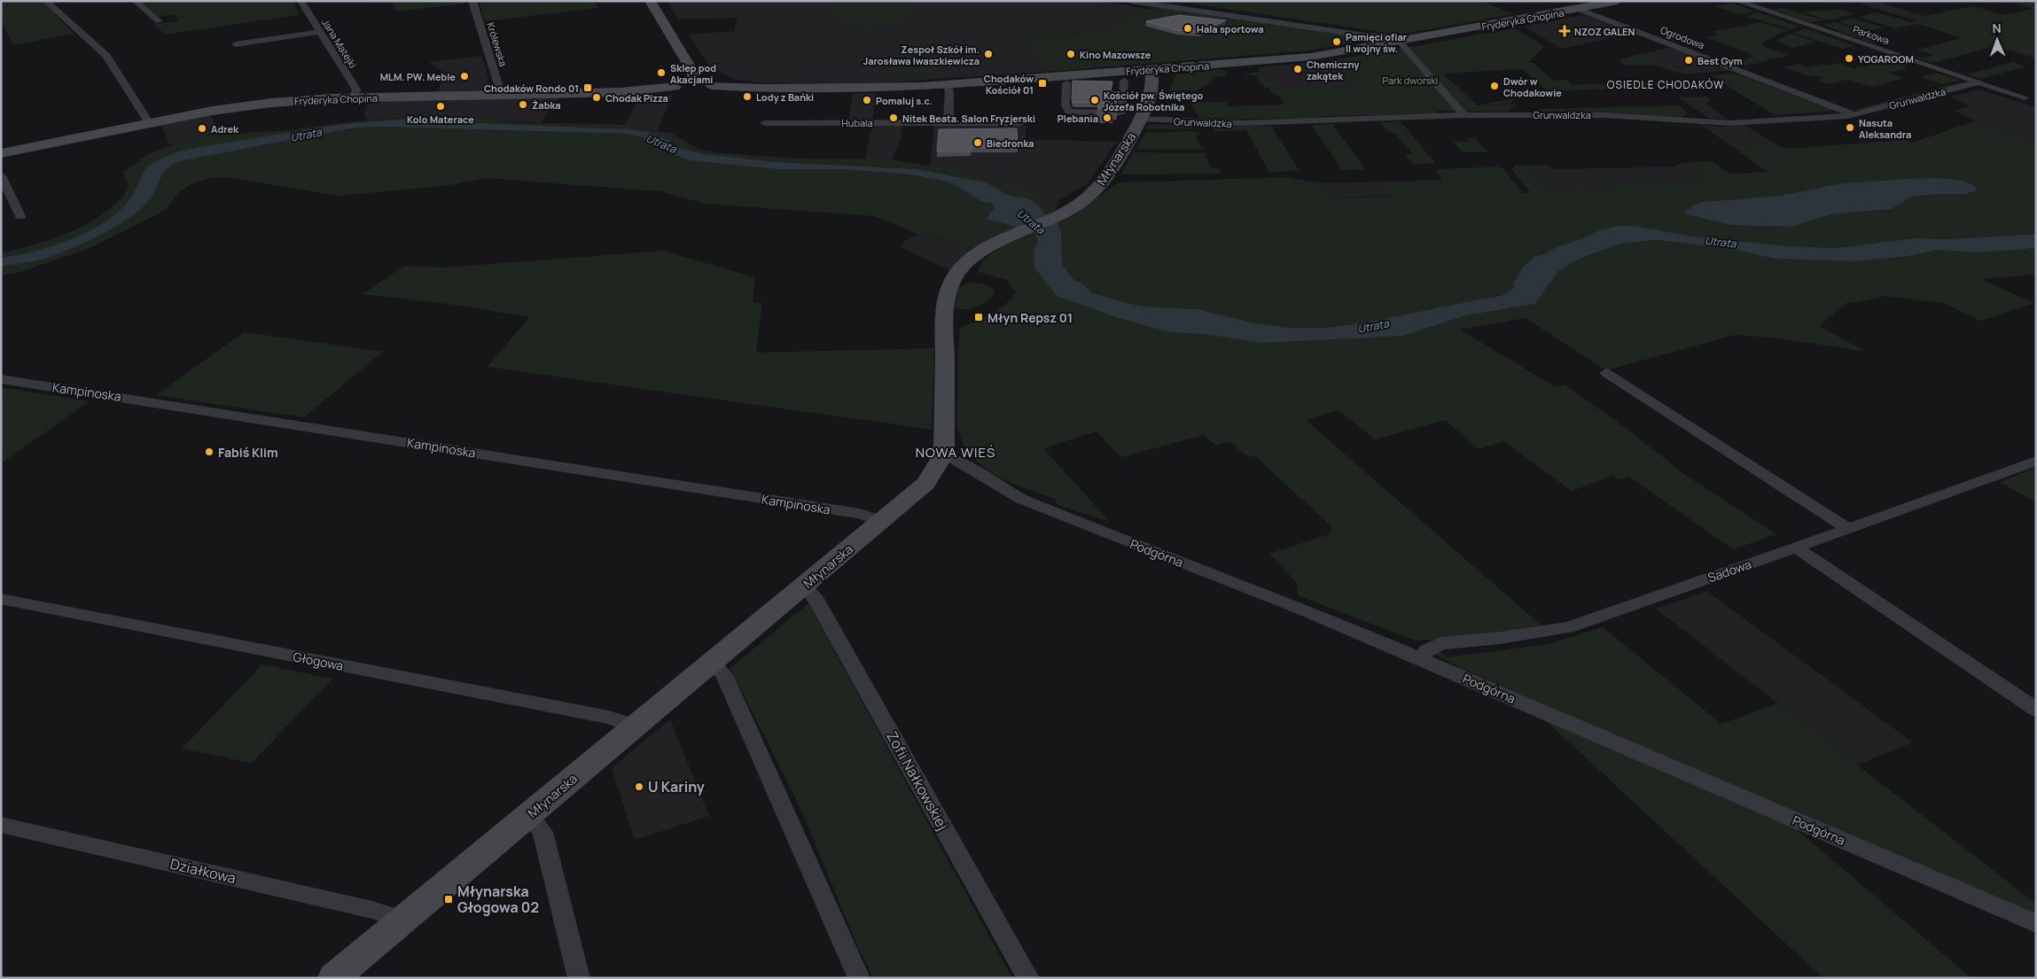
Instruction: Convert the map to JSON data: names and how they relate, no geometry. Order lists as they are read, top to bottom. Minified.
{"streets":{"main road":["Fryderyka Chopina","Młynarska"],"street":["Parkowa","Ogrodowa","Jana Matejki","Królewska","Grunwaldzka","Hubala","Kampinoska","Podgórna","Sadowa","Głogowa","Zofii Nałkowskiej","Działkowa"]},"crossings":[["Fryderyka Chopina","Ogrodowa"],["Fryderyka Chopina","Jana Matejki"],["Fryderyka Chopina","Królewska"],["Fryderyka Chopina","Młynarska"],["Parkowa","Grunwaldzka"],["Ogrodowa","Grunwaldzka"],["Grunwaldzka","Młynarska"],["Młynarska","Kampinoska"],["Młynarska","Podgórna"],["Młynarska","Głogowa"],["Młynarska","Zofii Nałkowskiej"],["Młynarska","Działkowa"],["Podgórna","Sadowa"]],"districts":["OSIEDLE CHODAKÓW","NOWA WIEŚ"],"water":["Utrata"],"parks":["Park dworski"],"places":{"other":["Hala sportowa","Pamięci ofiar II wojny św.","Zespoł Szkół im. Jarosława Iwaszkiewicza","Kino Mazowsze","YOGAROOM","Best Gym","Chemiczny zakątek","Sklep pod Akacjami","MLM. PW. Meble","Dwór w Chodakowie","Lody z Bańki","Chodak Pizza","Pomaluj s.c.","Kościół pw. Świętego Józefa Robotnika","Żabka","Kolo Materace","Nitek Beata. Salon Fryzjerski","Plebania","Nasuta Aleksandra","Adrek","Biedronka","Fabiś Klim","U Kariny"],"health":["NZOZ GALEN"],"transit":["Chodaków Kościół 01","Chodaków Rondo 01","Młyn Repsz 01","Młynarska Głogowa 02"]},"north":"top"}
